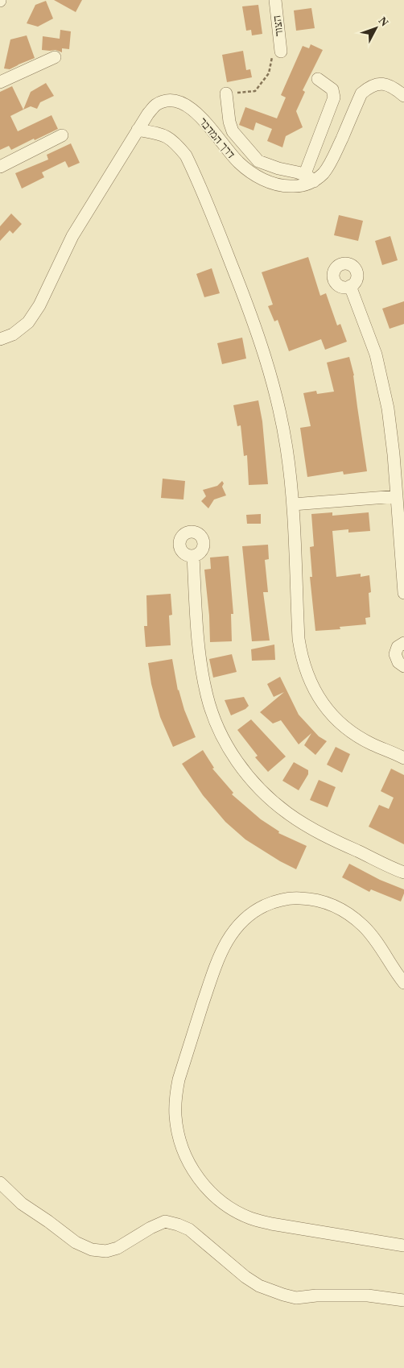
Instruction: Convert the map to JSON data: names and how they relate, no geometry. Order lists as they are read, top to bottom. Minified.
{"streets":{"street":["הצור","דרך המדבר"]},"north":"top right"}
